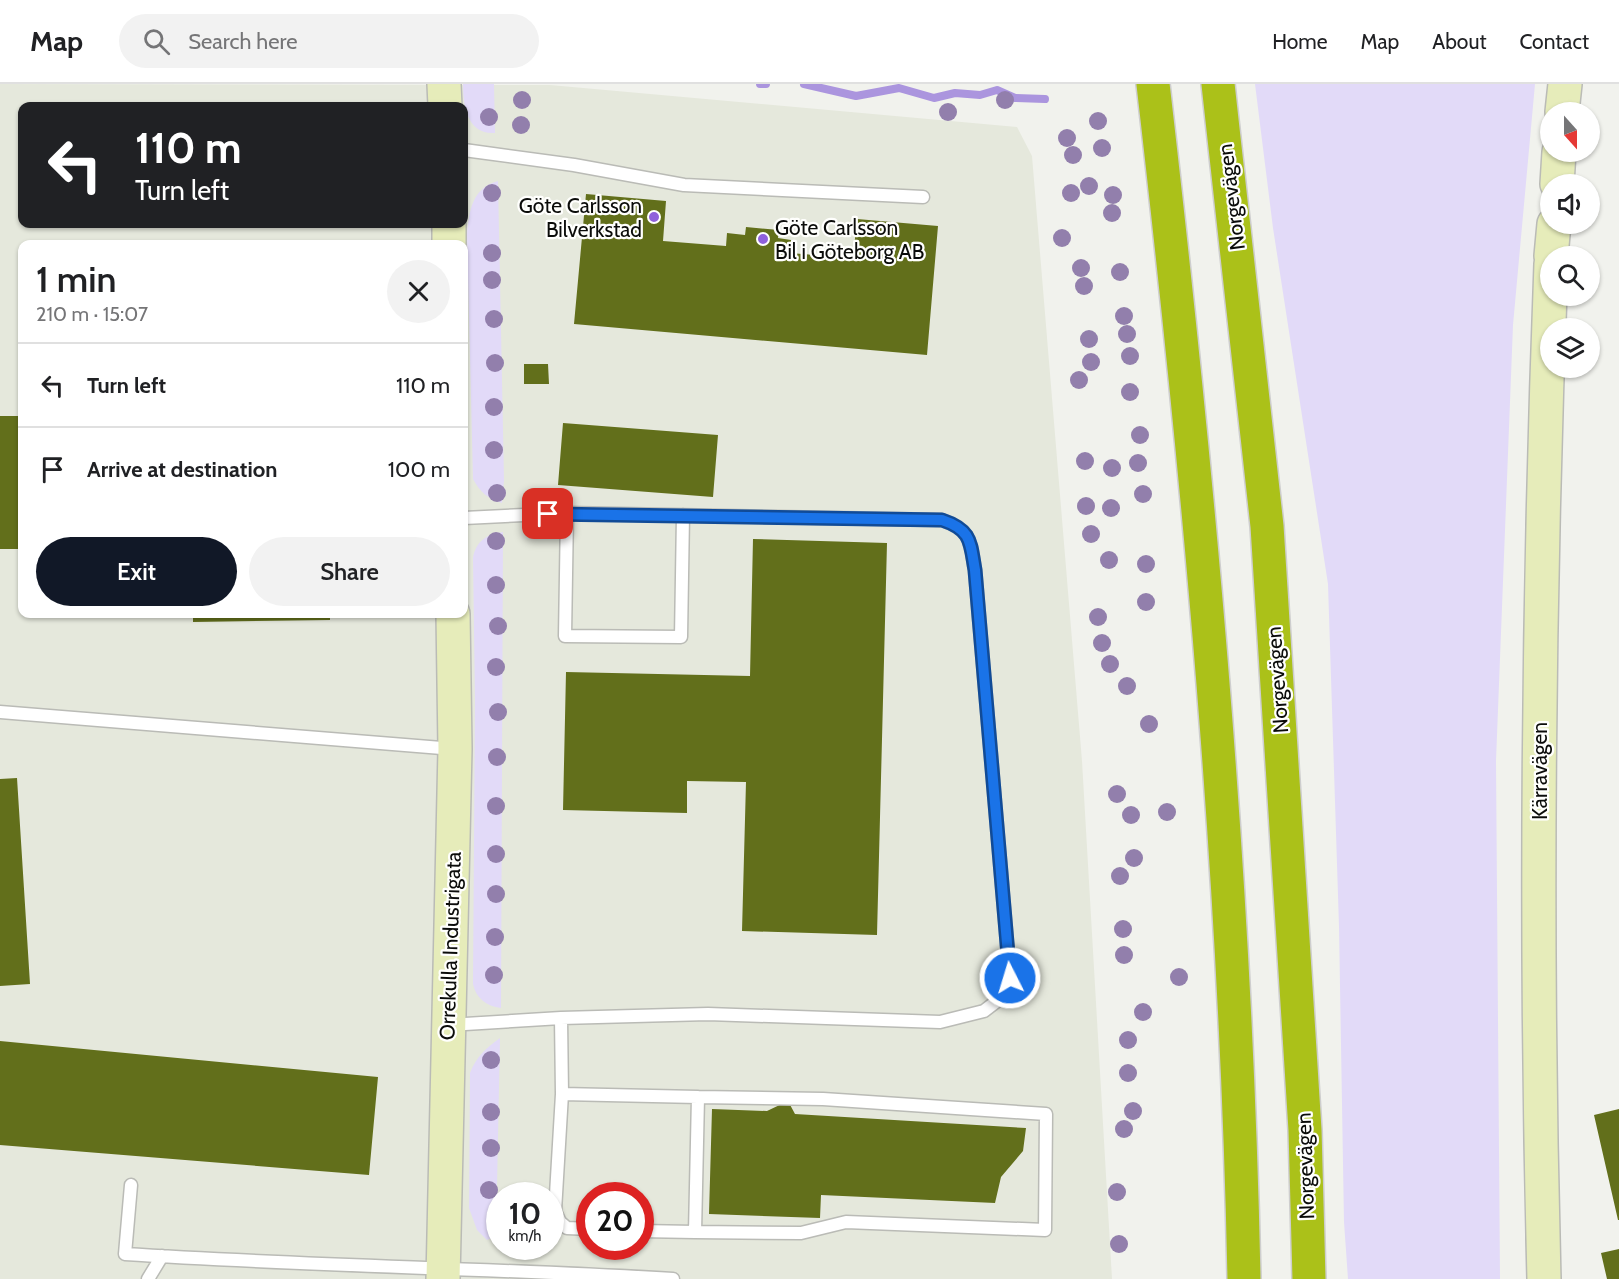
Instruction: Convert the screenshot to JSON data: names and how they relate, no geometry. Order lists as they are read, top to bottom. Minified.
{"streets":{"highway":["Norgevägen"],"street":["Kärravägen","Orrekulla Industrigata"]},"places":["Göte Carlsson Bilverkstad","Göte Carlsson Bil i Göteborg AB"],"north":"bottom","page":{"header":"Map","search":"Search here","nav":["Home","Map","About","Contact"],"turn":["110 m","Turn left"],"heading":["1 min","210 m · 15:07"],"list":[{"name":"Turn left","value":"110 m"},{"name":"Arrive at destination","value":"100 m"}],"buttons":["Exit","Share"],"speed":"10 km/h","limit":"20"}}
